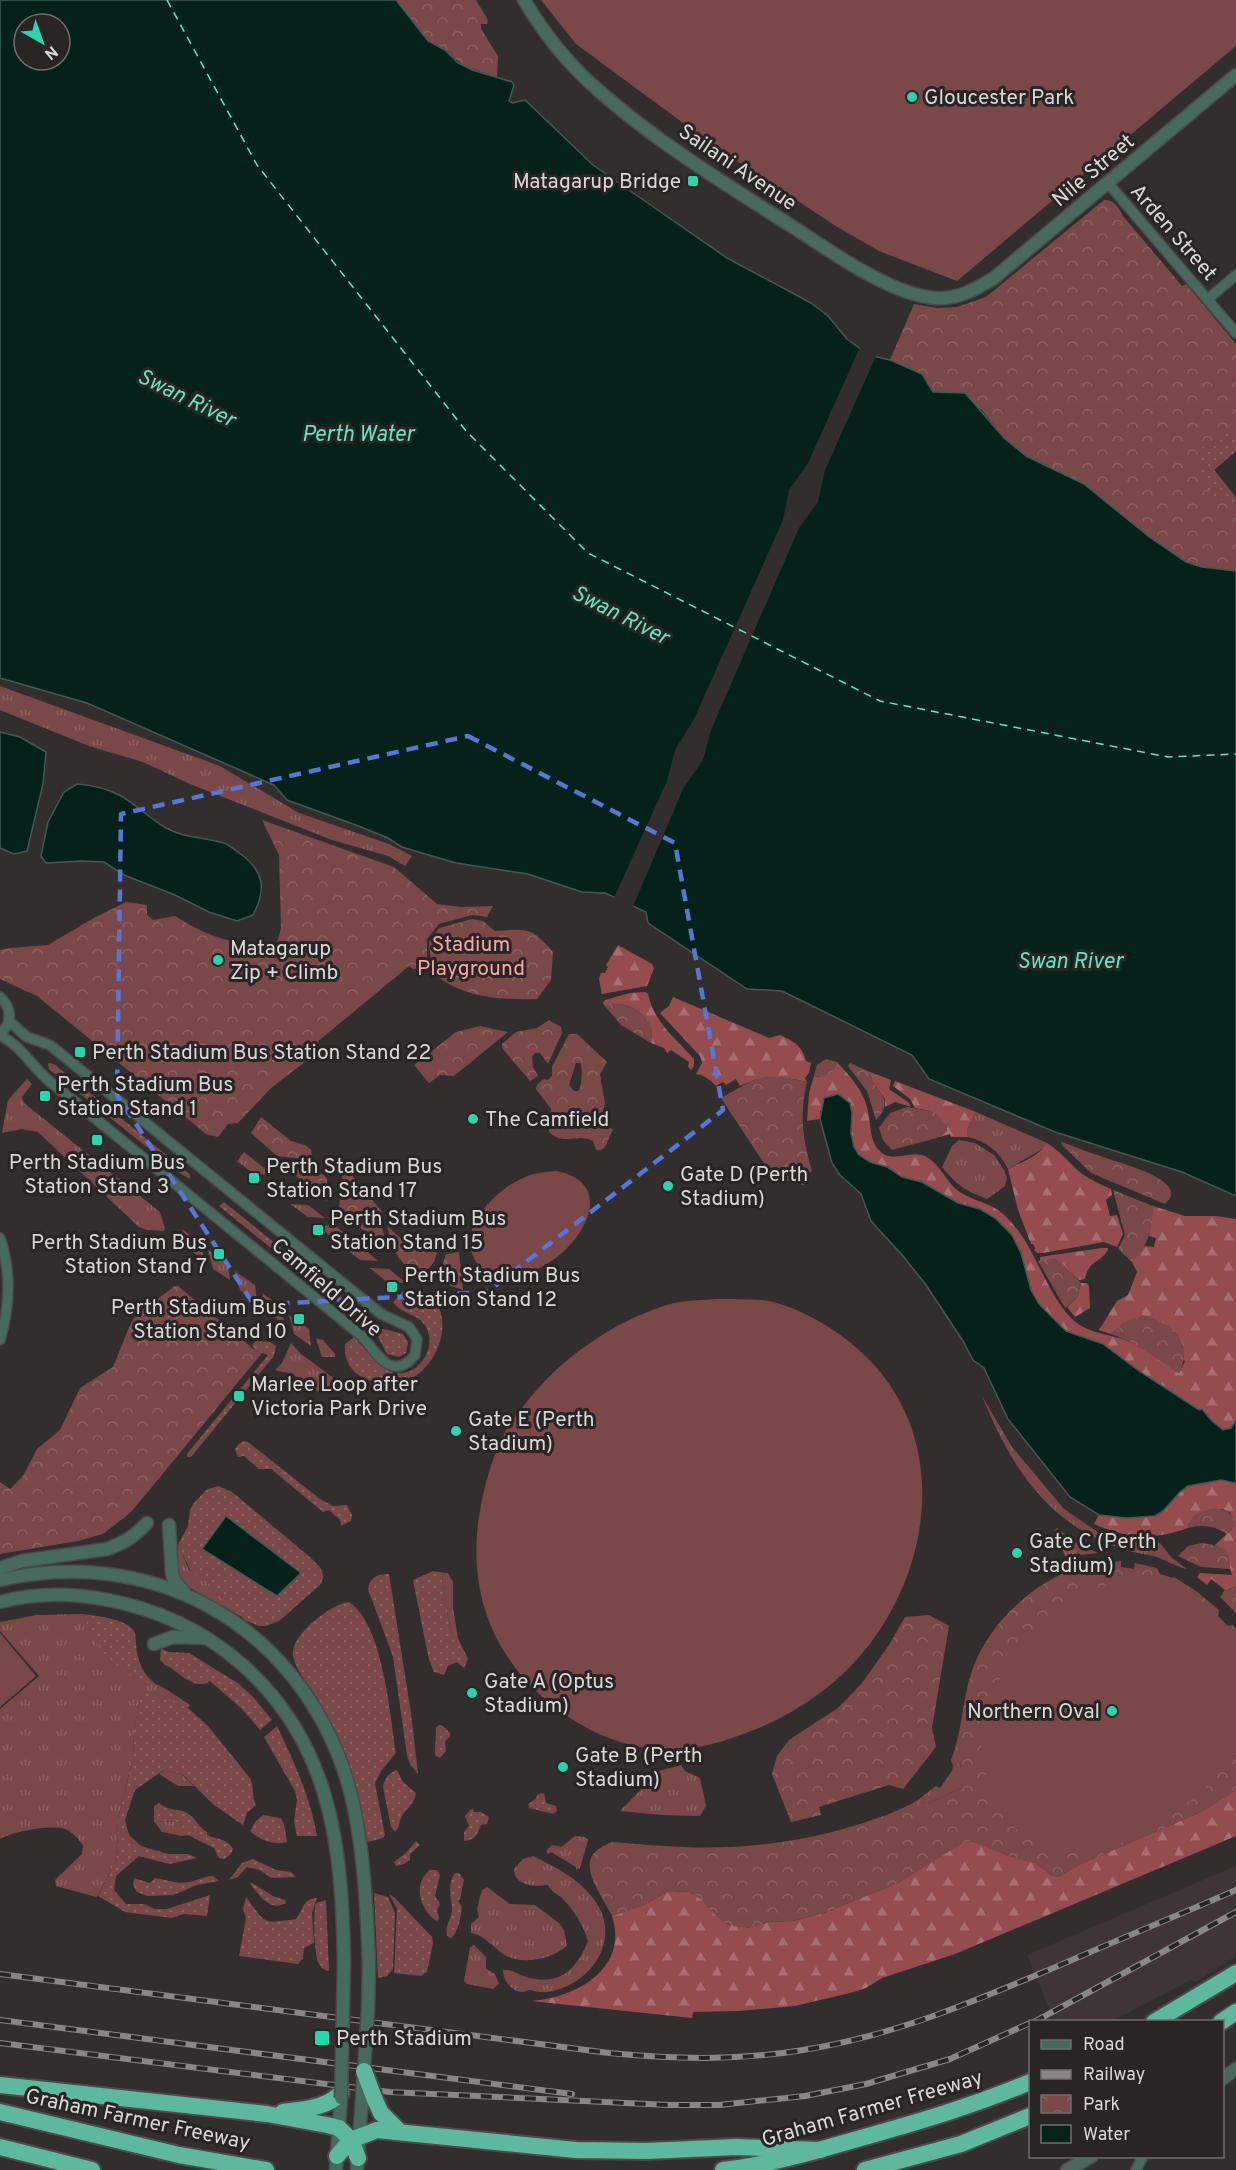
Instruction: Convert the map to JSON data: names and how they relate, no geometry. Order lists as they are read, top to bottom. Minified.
{"streets":{"highway":["Graham Farmer Freeway"],"street":["Sailani Avenue","Nile Street","Arden Street","Camfield Drive"]},"crossings":[["Sailani Avenue","Nile Street"],["Nile Street","Arden Street"]],"water":["Swan River","Perth Water"],"parks":["Stadium Playground"],"places":{"other":["Gloucester Park","Matagarup Zip + Climb","The Camfield","Gate D (Perth Stadium)","Gate E (Perth Stadium)","Gate C (Perth Stadium)","Gate A (Optus Stadium)","Northern Oval","Gate B (Perth Stadium)"],"transit":["Matagarup Bridge","Perth Stadium Bus Station Stand 22","Perth Stadium Bus Station Stand 1","Perth Stadium Bus Station Stand 3","Perth Stadium Bus Station Stand 17","Perth Stadium Bus Station Stand 15","Perth Stadium Bus Station Stand 7","Perth Stadium Bus Station Stand 12","Perth Stadium Bus Station Stand 10","Marlee Loop after Victoria Park Drive","Perth Stadium"]},"legend":["Road","Railway","Park","Water"],"north":"bottom right"}
